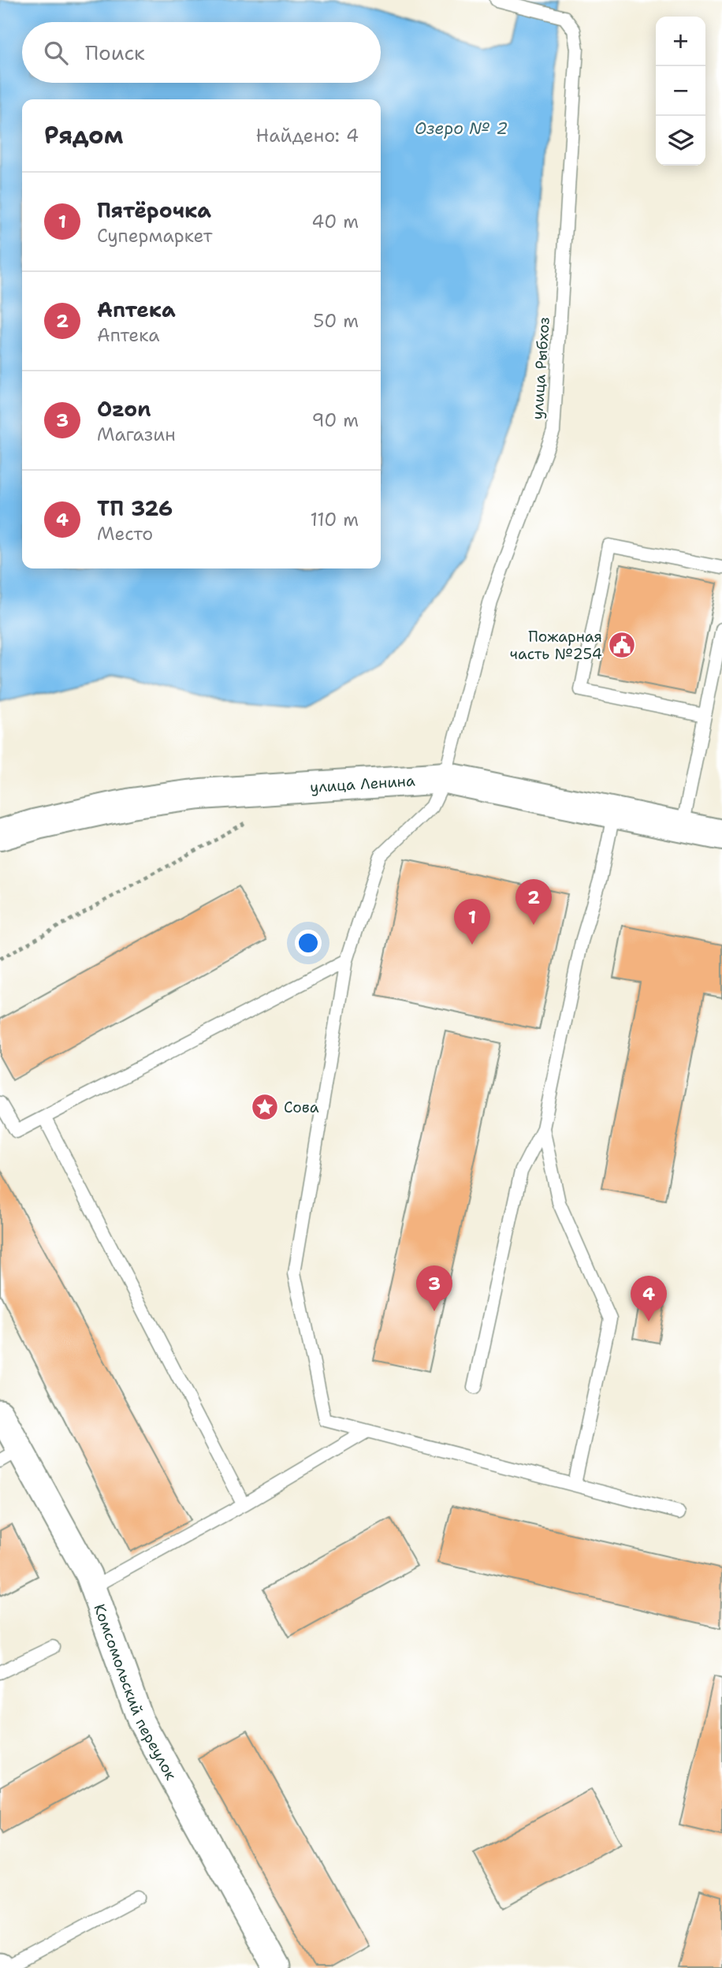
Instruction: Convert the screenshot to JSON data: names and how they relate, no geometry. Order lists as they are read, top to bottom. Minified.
{"streets":{"street":["улица Ленина","Комсомольский переулок"],"lane":["улица Рыбхоз"]},"crossings":[["улица Рыбхоз","улица Ленина"]],"water":["Озеро № 2"],"places":{"public building":["Пожарная часть №254"],"place":["Сова"]},"page":{"map_buttons":["+","−"],"search":"Поиск","heading":["Рядом","Найдено: 4"],"list":[{"mark":"1","name":"Пятёрочка","note":"Супермаркет","value":"40 m"},{"mark":"2","name":"Аптека","note":"Аптека","value":"50 m"},{"mark":"3","name":"Ozon","note":"Магазин","value":"90 m"},{"mark":"4","name":"ТП 326","note":"Место","value":"110 m"}],"pins":["2","1","3","4"]}}
